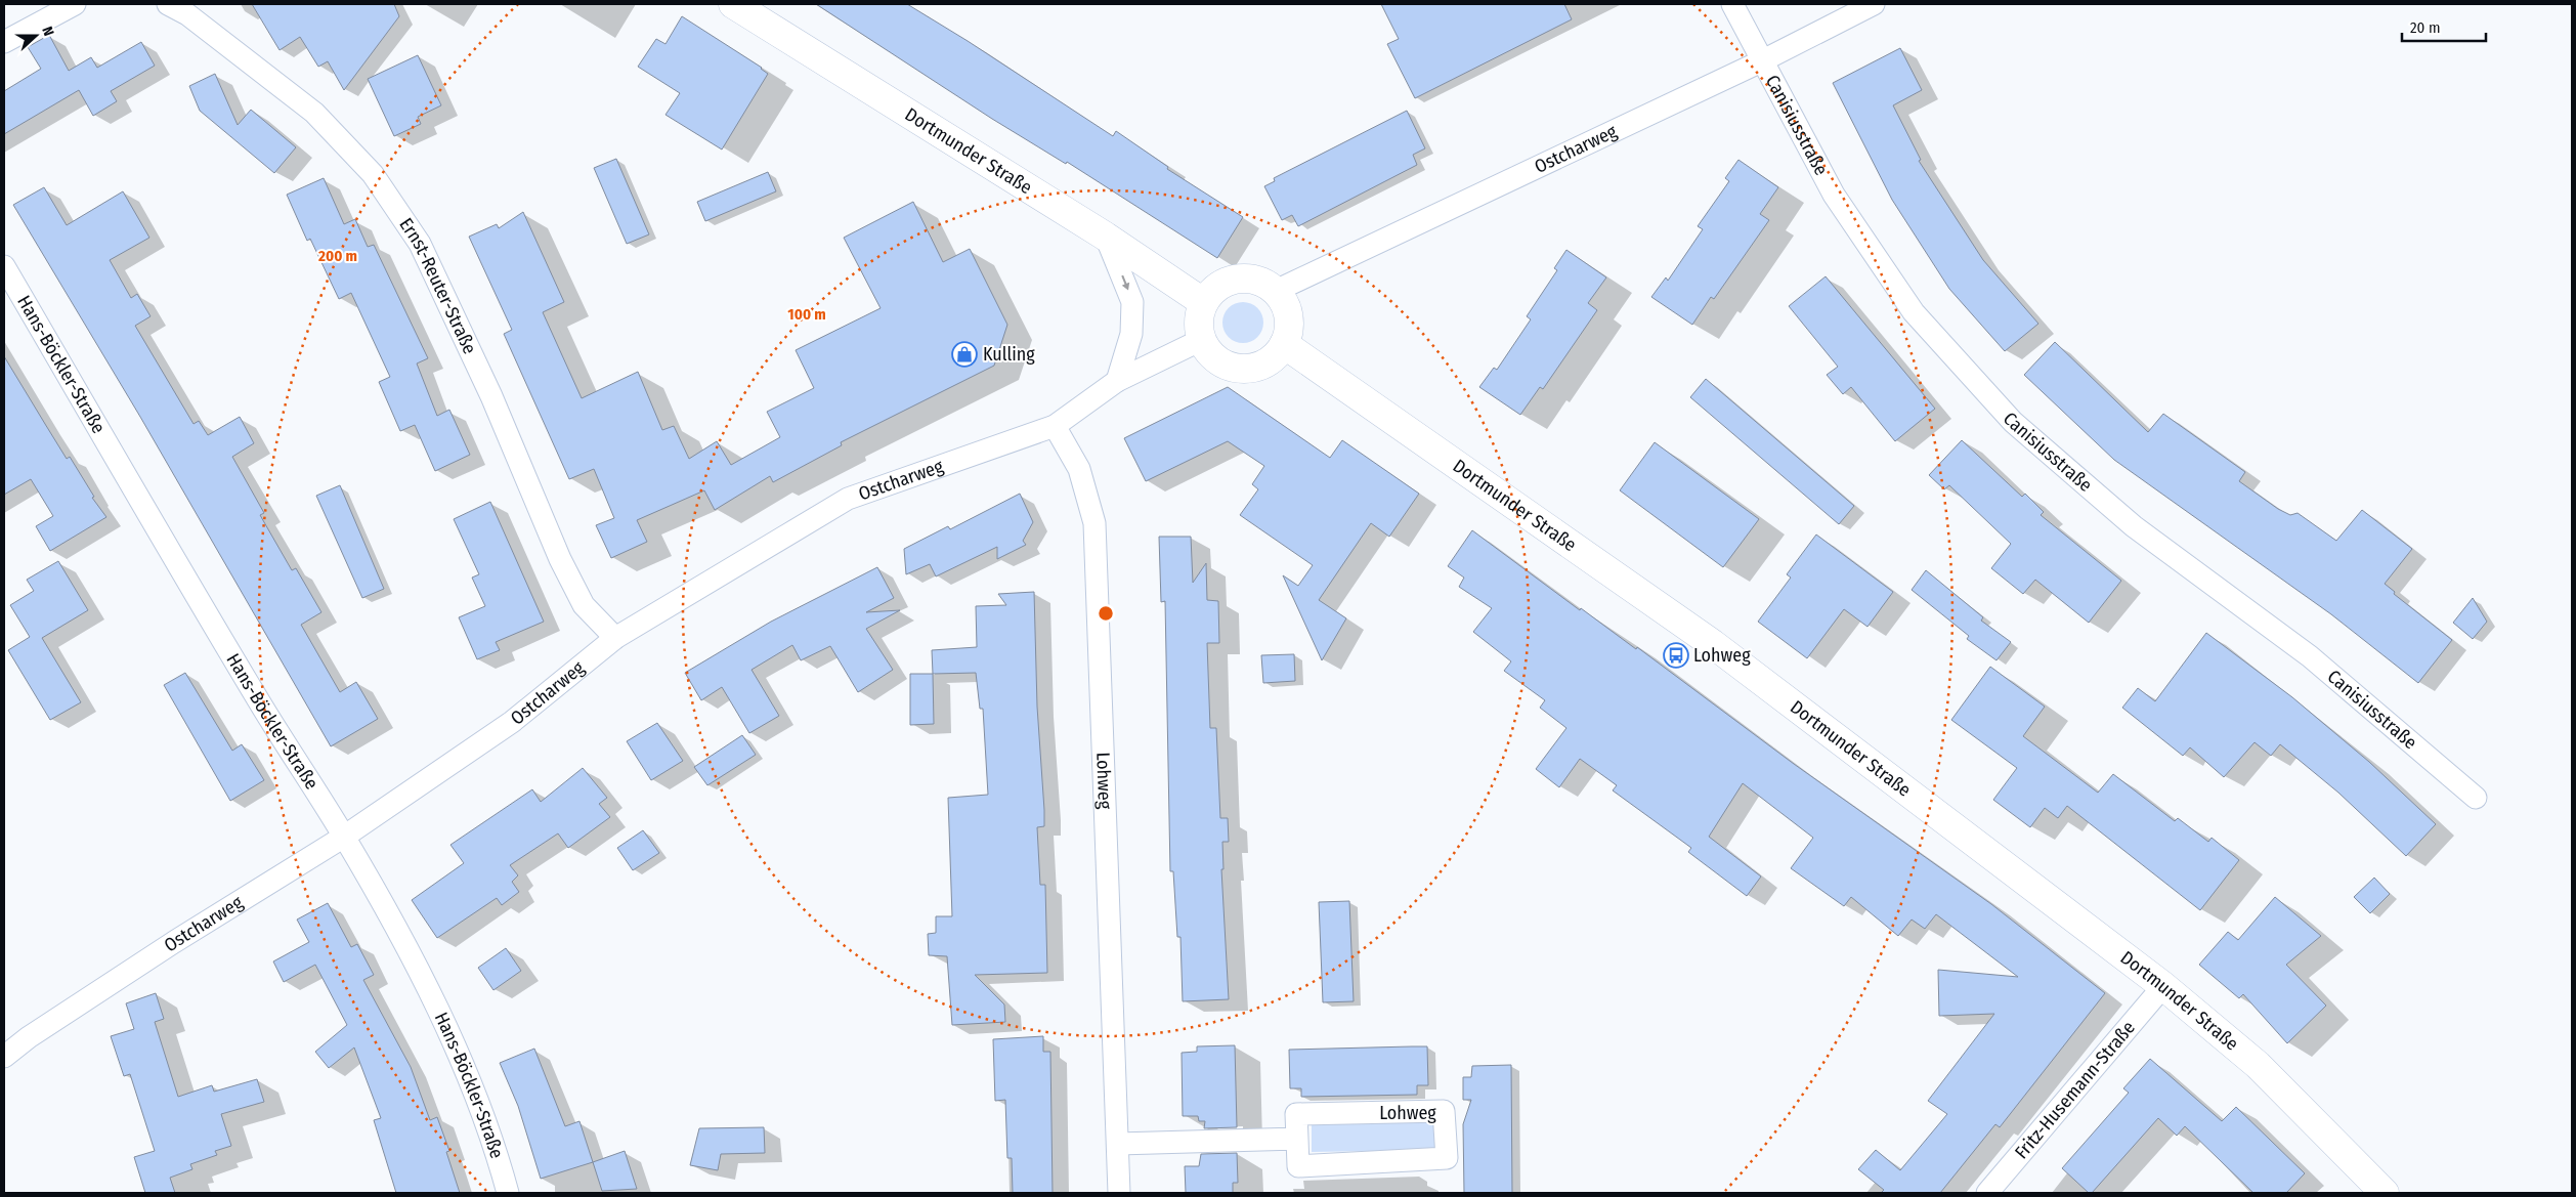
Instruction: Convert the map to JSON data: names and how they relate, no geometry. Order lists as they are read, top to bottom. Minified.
{"streets":{"main road":["Dortmunder Straße"],"street":["Canisiusstraße","Ostcharweg","Ernst-Reuter-Straße","Hans-Böckler-Straße","Lohweg","Fritz-Husemann-Straße"]},"crossings":[["Canisiusstraße","Ostcharweg"],["Ostcharweg","Dortmunder Straße"],["Ostcharweg","Ernst-Reuter-Straße"],["Ostcharweg","Hans-Böckler-Straße"],["Ostcharweg","Lohweg"],["Dortmunder Straße","Fritz-Husemann-Straße"]],"places":{"shop":["Kulling"],"bus stop":["Lohweg"]},"scale_bar":"20 m","north":"right","rings":["200 m","100 m"]}
